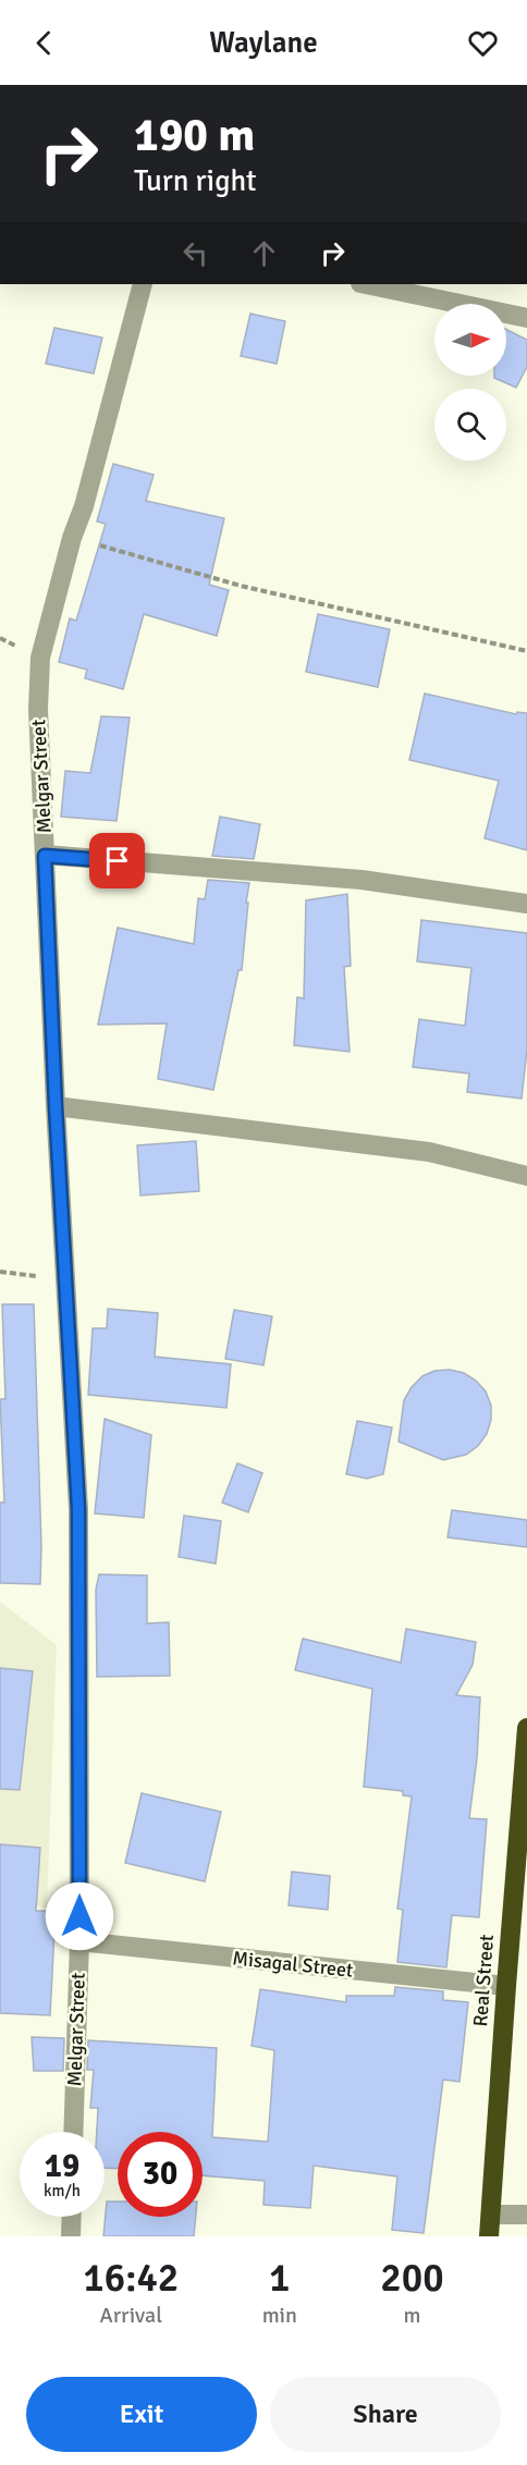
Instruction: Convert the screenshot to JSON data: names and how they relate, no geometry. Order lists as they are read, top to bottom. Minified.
{"streets":{"highway":["Real Street"],"street":["Melgar Street","Misagal Street"]},"crossings":[["Melgar Street","Misagal Street"],["Misagal Street","Real Street"]],"north":"right","page":{"header":"Waylane","turn":["190 m","Turn right"],"speed":"19 km/h","limit":"30","eta":["16:42","Arrival","1","min","200","m"],"buttons":["Exit","Share"]}}
